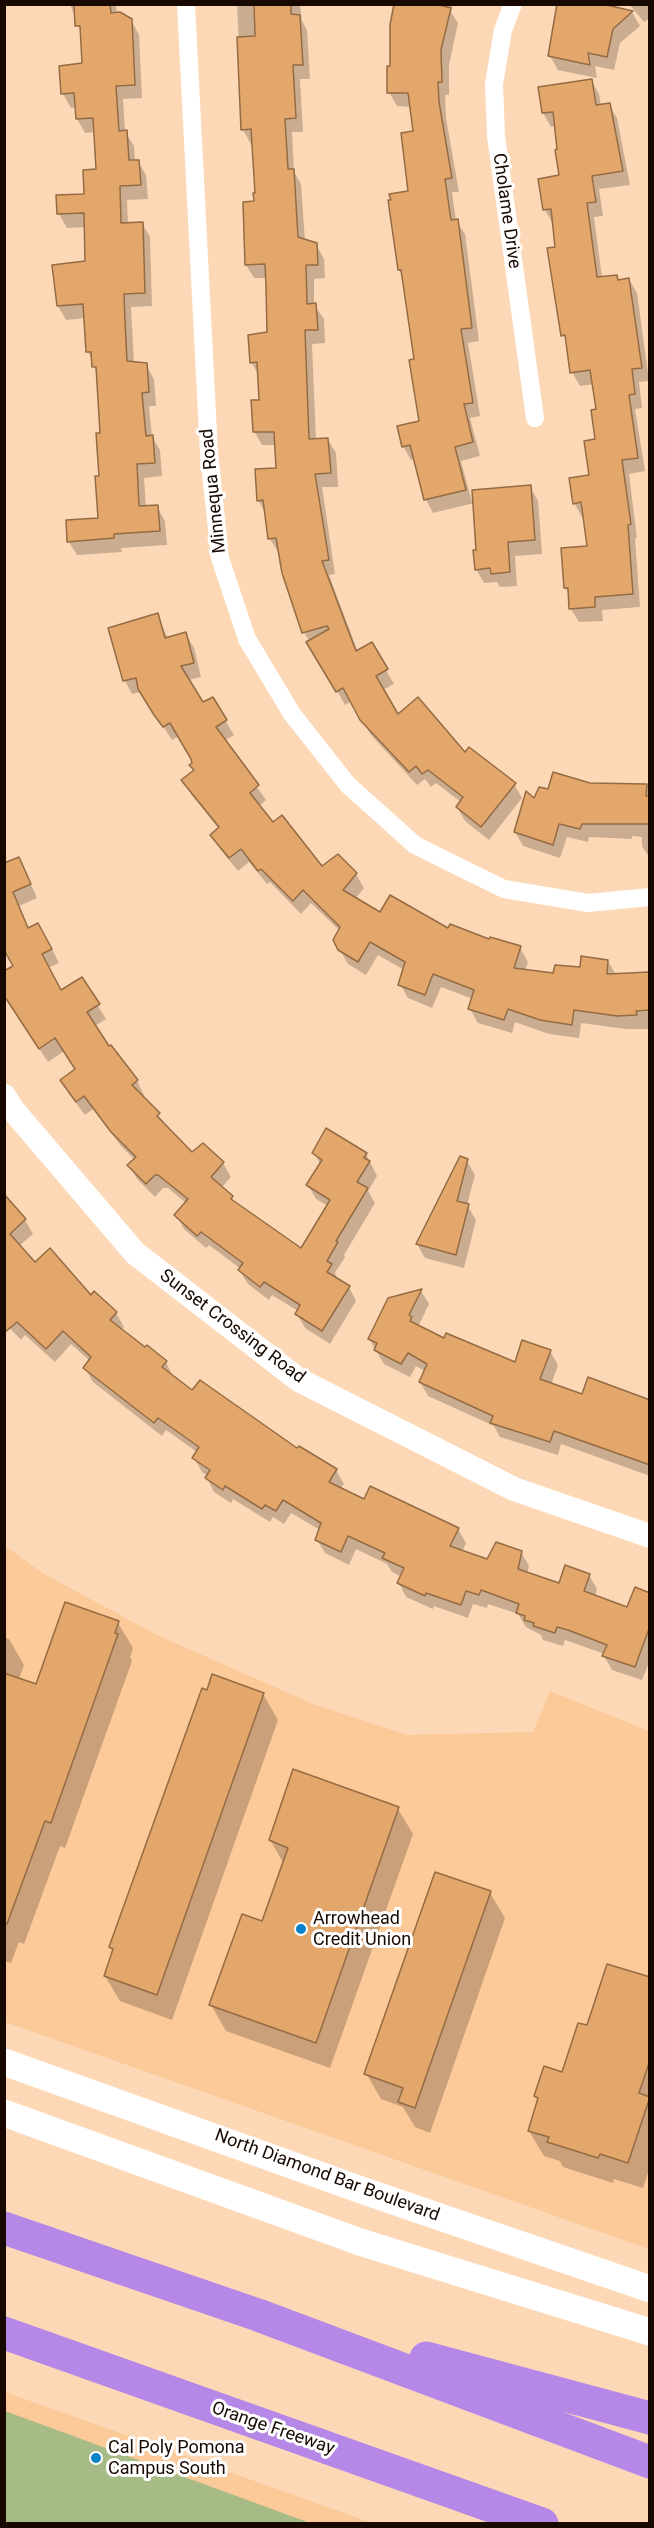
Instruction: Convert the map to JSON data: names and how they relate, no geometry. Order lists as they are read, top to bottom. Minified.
{"streets":{"highway":["Orange Freeway"],"main road":["North Diamond Bar Boulevard"],"street":["Cholame Drive","Minnequa Road","Sunset Crossing Road"]},"places":["Arrowhead Credit Union","Cal Poly Pomona Campus South"]}
